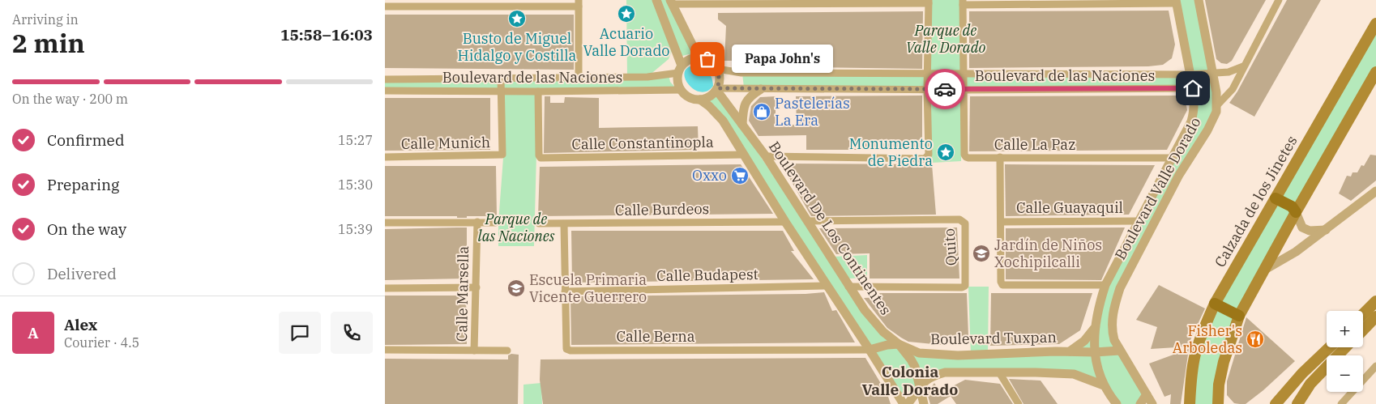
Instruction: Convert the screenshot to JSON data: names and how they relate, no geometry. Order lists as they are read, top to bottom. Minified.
{"streets":{"main road":["Calzada de los Jinetes"],"street":["Boulevard de las Naciones","Calle Munich","Calle Constantinopla","Calle La Paz","Boulevard Valle Dorado","Calle Guayaquil","Calle Burdeos","Boulevard De Los Continentes","Quito","Calle Budapest","Calle Marsella","Calle Berna","Boulevard Tuxpan"]},"crossings":[["Boulevard de las Naciones","Calle Munich"],["Boulevard de las Naciones","Calle Constantinopla"],["Boulevard de las Naciones","Calle La Paz"],["Boulevard de las Naciones","Boulevard Valle Dorado"],["Boulevard de las Naciones","Boulevard De Los Continentes"],["Calle Constantinopla","Boulevard De Los Continentes"],["Calle La Paz","Boulevard Valle Dorado"],["Boulevard Valle Dorado","Calle Guayaquil"],["Boulevard Valle Dorado","Boulevard Tuxpan"],["Calle Burdeos","Boulevard De Los Continentes"],["Calle Burdeos","Calle Berna"],["Boulevard De Los Continentes","Quito"],["Boulevard De Los Continentes","Calle Budapest"],["Boulevard De Los Continentes","Calle Berna"],["Boulevard De Los Continentes","Boulevard Tuxpan"],["Calle Budapest","Calle Berna"]],"districts":["Colonia Valle Dorado"],"parks":["Parque de Valle Dorado","Parque de las Naciones"],"places":{"place":["Acuario Valle Dorado","Busto de Miguel Hidalgo y Costilla","Monumento de Piedra"],"other":["Papa John's"],"shop":["Pastelerías La Era"],"supermarket":["Oxxo"],"school or university":["Jardín de Niños Xochipilcalli","Escuela Primaria Vicente Guerrero"],"restaurant":["Fisher's Arboledas"]},"page":{"heading":["2 min","Arriving in","15:58–16:03"],"panel":["Alex","Courier · 4.5"],"bubble":"Papa John's","bar":"On the way · 200 m","list":[["Confirmed","15:27"],["Preparing","15:30"],["On the way","15:39"],"Delivered"],"map_buttons":["+","−"],"round":"A"}}
